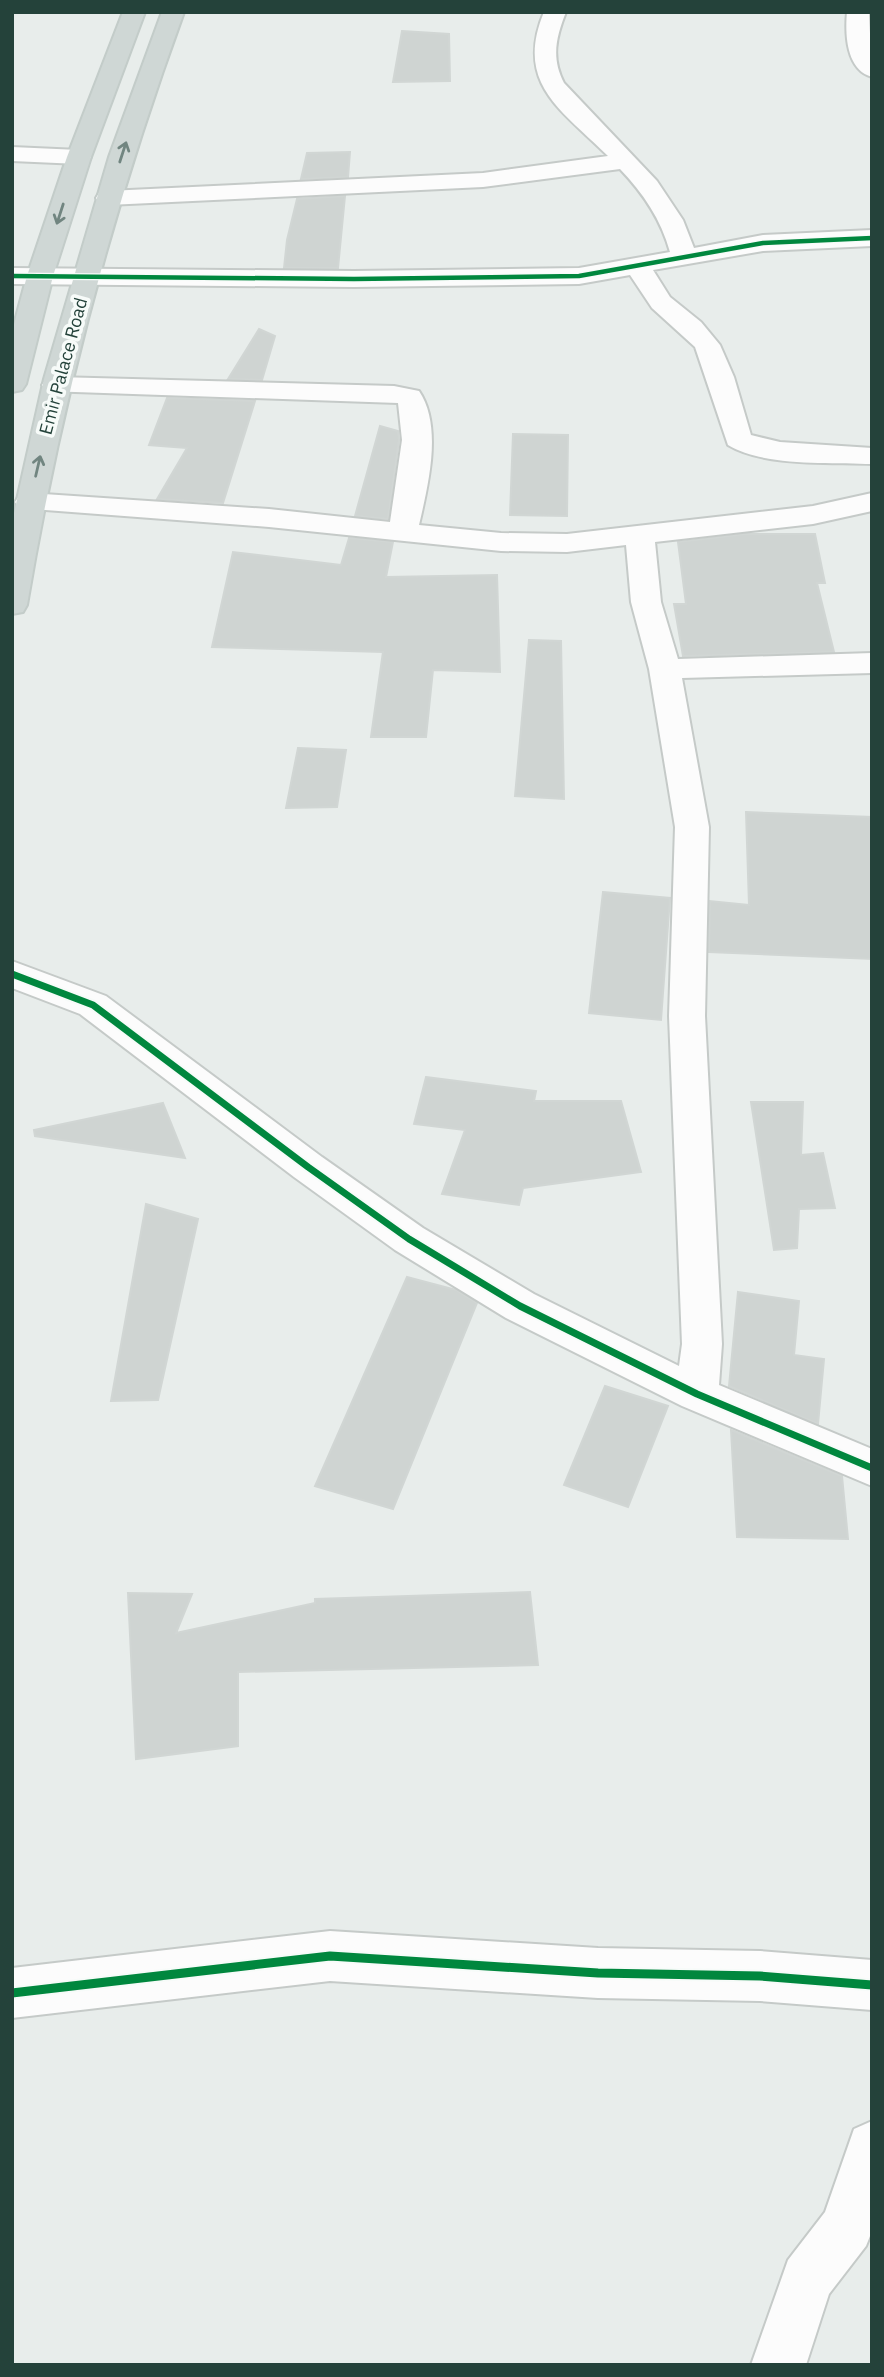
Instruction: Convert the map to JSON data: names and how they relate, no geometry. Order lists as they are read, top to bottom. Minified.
{"streets":{"main road":["Emir Palace Road"]}}
